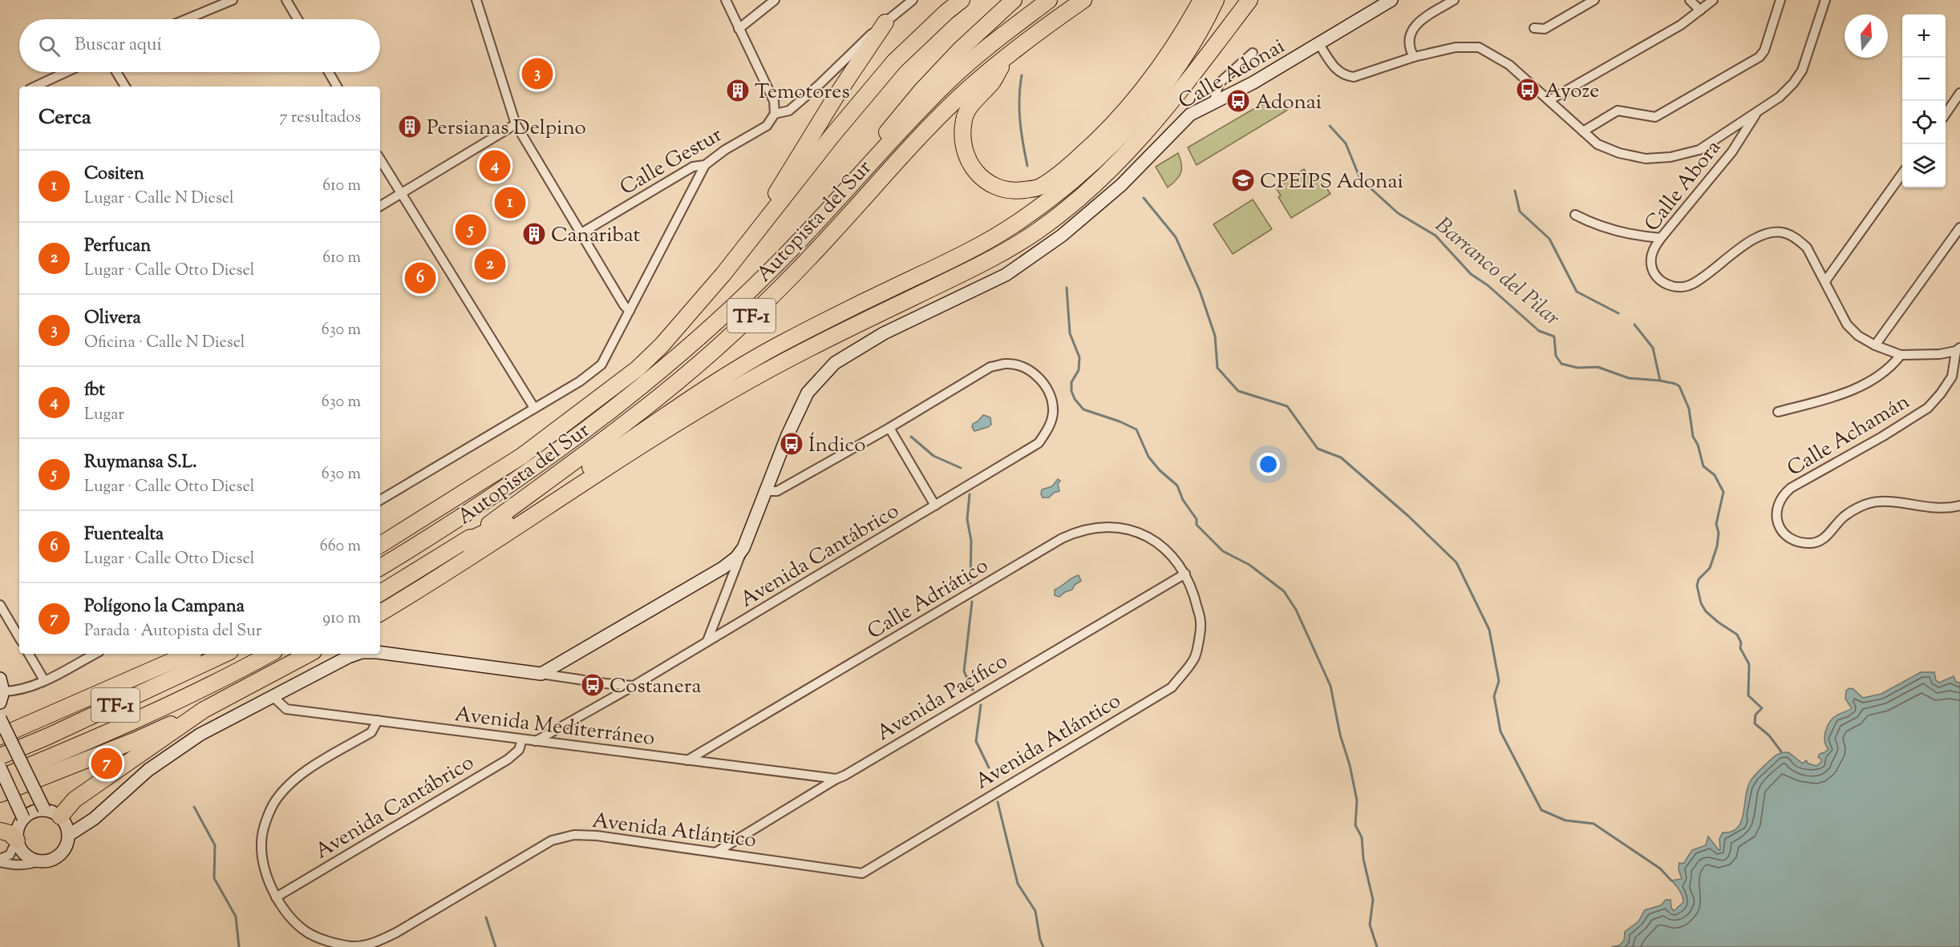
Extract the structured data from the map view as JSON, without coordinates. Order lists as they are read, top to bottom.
{
  "streets": {
    "highway": ["Autopista del Sur", "TF-1"],
    "street": [
      "Calle Adonai",
      "Calle Gestur",
      "Calle Abora",
      "Calle Achamán",
      "Avenida Cantábrico",
      "Calle Adriático",
      "Avenida Pacífico",
      "Avenida Mediterráneo",
      "Avenida Atlántico"
    ]
  },
  "crossings": [
    ["Calle Abora", "Calle Achamán"],
    ["Avenida Cantábrico", "Avenida Mediterráneo"],
    ["Avenida Cantábrico", "Avenida Atlántico"],
    ["Calle Adriático", "Avenida Pacífico"],
    ["Calle Adriático", "Avenida Mediterráneo"],
    ["Calle Adriático", "Avenida Atlántico"],
    ["Avenida Pacífico", "Avenida Mediterráneo"],
    ["Avenida Pacífico", "Avenida Atlántico"],
    ["Avenida Mediterráneo", "Avenida Atlántico"]
  ],
  "water": ["Barranco del Pilar"],
  "places": {
    "bus stop": [
      "Ayoze",
      "Adonai",
      "Índico",
      "Costanera"
    ],
    "building": ["Temotores", "Persianas Delpino", "Canaribat"],
    "school or university": ["CPEIPS Adonai"]
  },
  "north": "top",
  "page": {
    "map_buttons": ["+", "−"],
    "search": "Buscar aquí",
    "pins": [
      "3",
      "4",
      "1",
      "5",
      "2",
      "6",
      "7"
    ],
    "heading": ["Cerca", "7 resultados"],
    "list": [
      {
        "mark": "1",
        "name": "Cositen",
        "note": "Lugar · Calle N Diesel",
        "value": "610 m"
      },
      {
        "mark": "2",
        "name": "Perfucan",
        "note": "Lugar · Calle Otto Diesel",
        "value": "610 m"
      },
      {
        "mark": "3",
        "name": "Olivera",
        "note": "Oficina · Calle N Diesel",
        "value": "630 m"
      },
      {
        "mark": "4",
        "name": "fbt",
        "note": "Lugar",
        "value": "630 m"
      },
      {
        "mark": "5",
        "name": "Ruymansa S.L.",
        "note": "Lugar · Calle Otto Diesel",
        "value": "630 m"
      },
      {
        "mark": "6",
        "name": "Fuentealta",
        "note": "Lugar · Calle Otto Diesel",
        "value": "660 m"
      },
      {
        "mark": "7",
        "name": "Polígono la Campana",
        "note": "Parada · Autopista del Sur",
        "value": "910 m"
      }
    ]
  }
}
